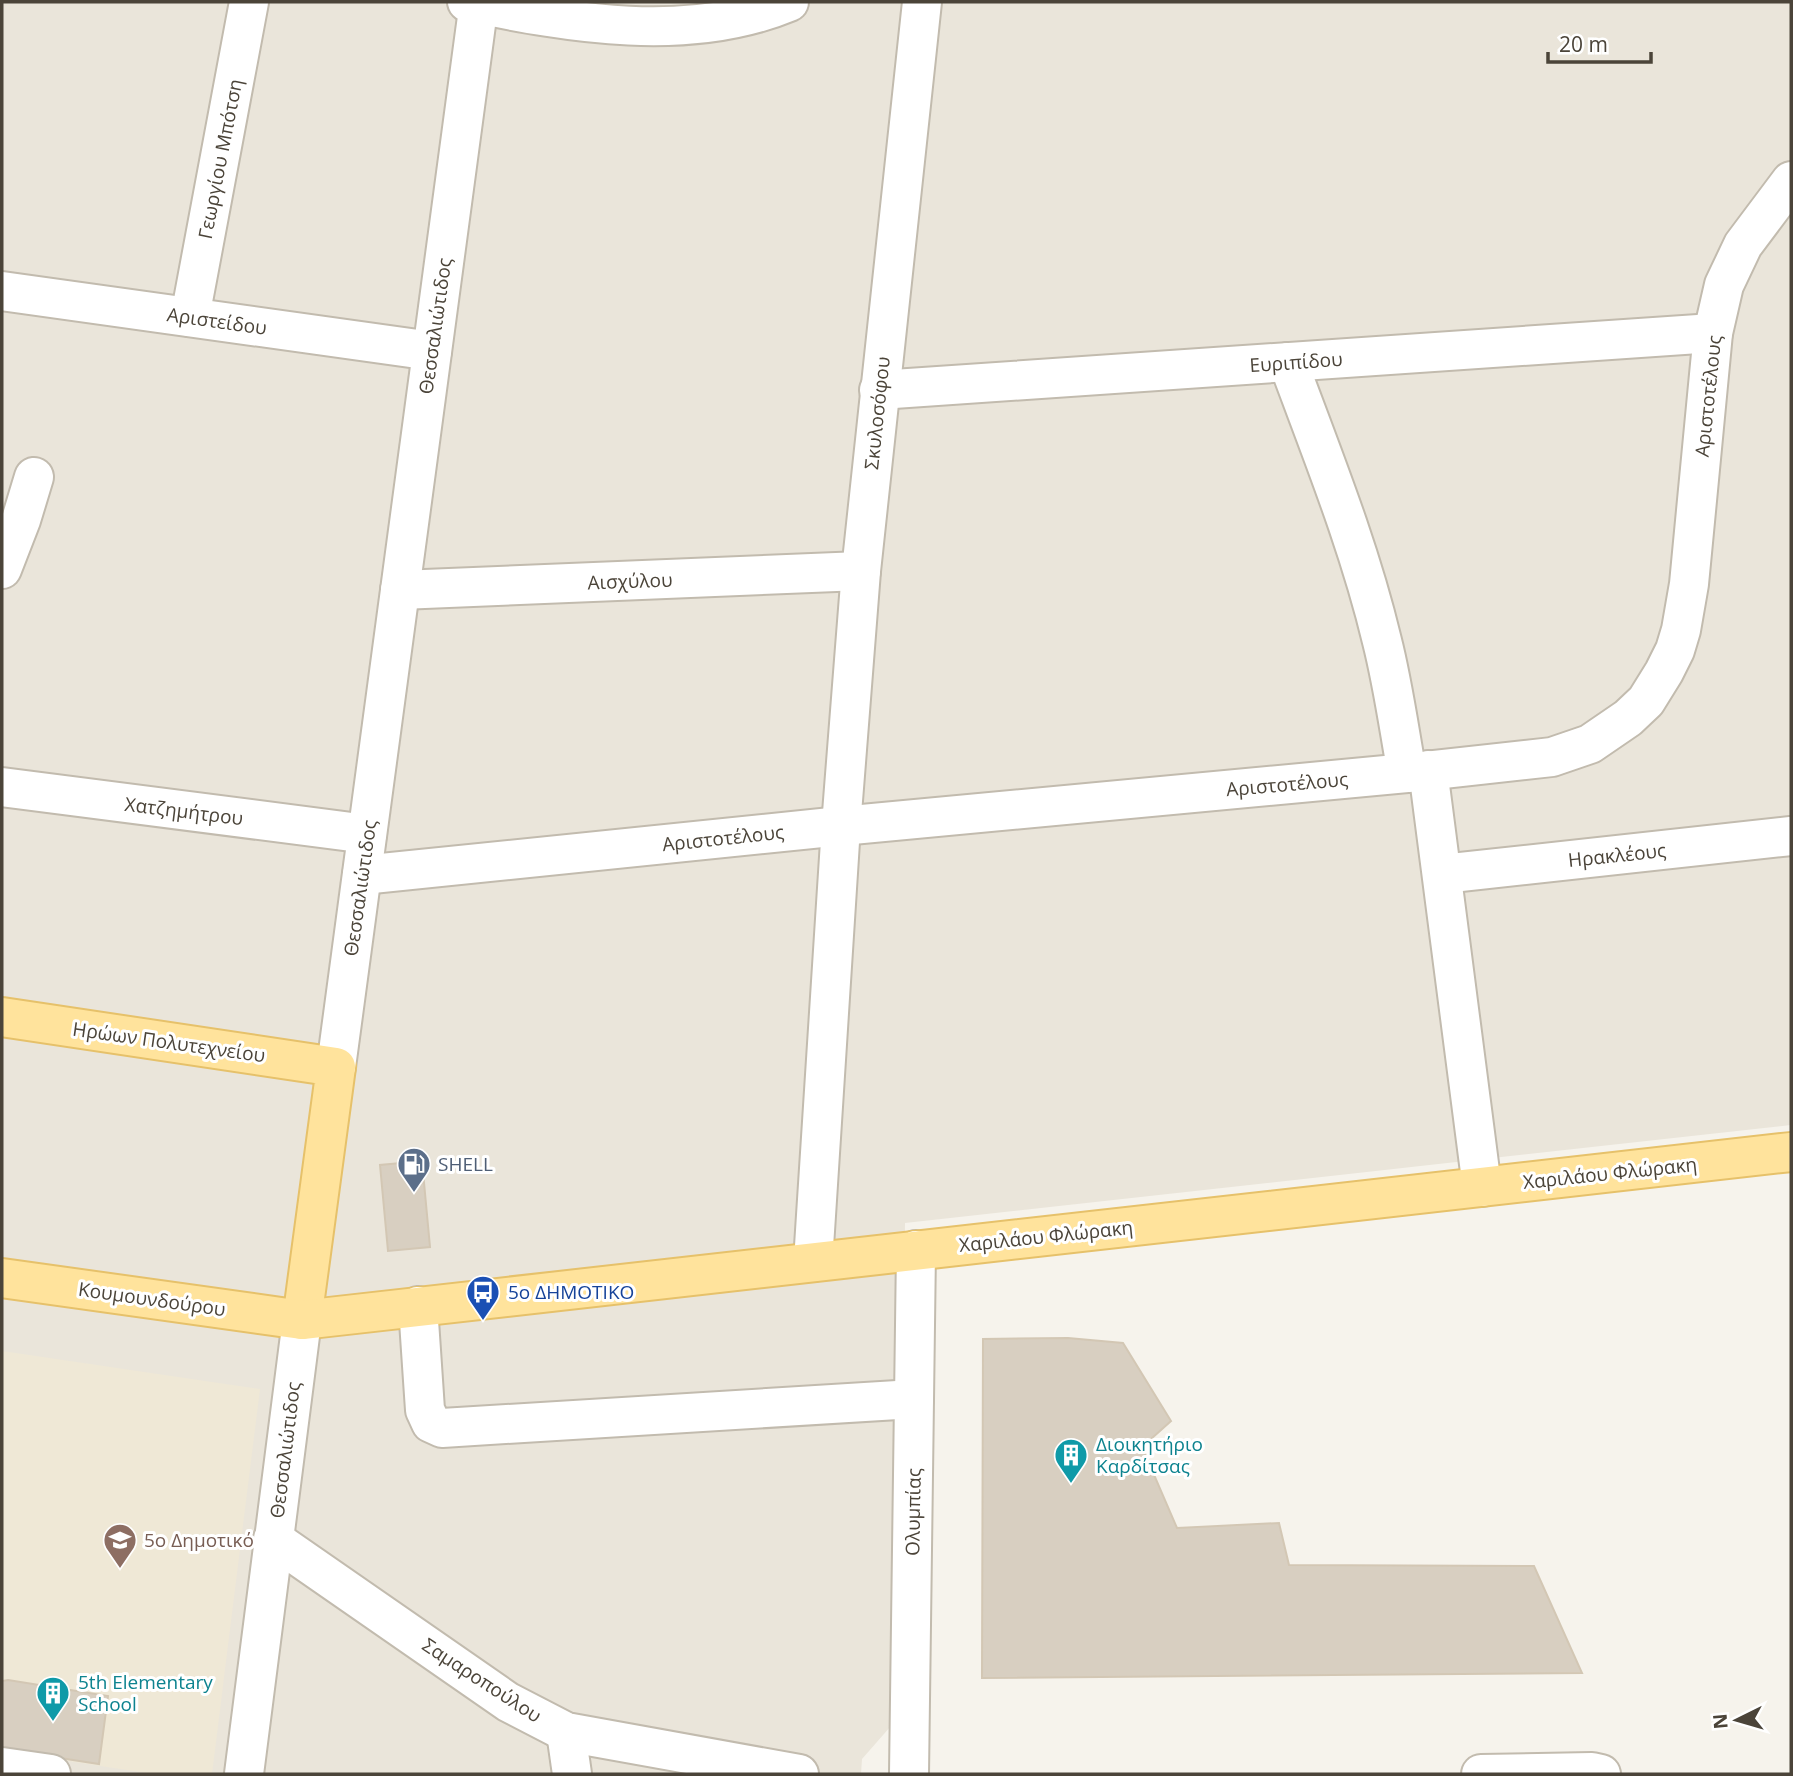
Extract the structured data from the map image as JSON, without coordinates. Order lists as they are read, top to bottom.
{
  "streets": {
    "main road": [
      "Θεσσαλιώτιδος",
      "Ηρώων Πολυτεχνείου",
      "Χαριλάου Φλώρακη",
      "Κουμουνδούρου"
    ],
    "street": [
      "Γεωργίου Μπότση",
      "Αριστείδου",
      "Ευριπίδου",
      "Αριστοτέλους",
      "Σκυλοσόφου",
      "Αισχύλου",
      "Χατζημήτρου",
      "Ηρακλέους",
      "Ολυμπίας",
      "Σαμαροπούλου"
    ]
  },
  "crossings": [
    ["Γεωργίου Μπότση", "Αριστείδου"],
    ["Αριστείδου", "Θεσσαλιώτιδος"],
    ["Θεσσαλιώτιδος", "Αριστοτέλους"],
    ["Θεσσαλιώτιδος", "Αισχύλου"],
    ["Θεσσαλιώτιδος", "Χατζημήτρου"],
    ["Θεσσαλιώτιδος", "Ηρώων Πολυτεχνείου"],
    ["Θεσσαλιώτιδος", "Χαριλάου Φλώρακη"],
    ["Θεσσαλιώτιδος", "Κουμουνδούρου"],
    ["Θεσσαλιώτιδος", "Σαμαροπούλου"],
    ["Ευριπίδου", "Αριστοτέλους"],
    ["Ευριπίδου", "Σκυλοσόφου"],
    ["Αριστοτέλους", "Σκυλοσόφου"],
    ["Σκυλοσόφου", "Αισχύλου"],
    ["Σκυλοσόφου", "Χαριλάου Φλώρακη"],
    ["Χαριλάου Φλώρακη", "Κουμουνδούρου"],
    ["Χαριλάου Φλώρακη", "Ολυμπίας"]
  ],
  "places": {
    "fuel station": ["SHELL"],
    "bus stop": ["5ο ΔΗΜΟΤΙΚΟ"],
    "building": ["Διοικητήριο Καρδίτσας", "5th Elementary School"],
    "school or university": ["5ο Δημοτικό"]
  },
  "scale_bar": "20 m",
  "north": "left"
}
